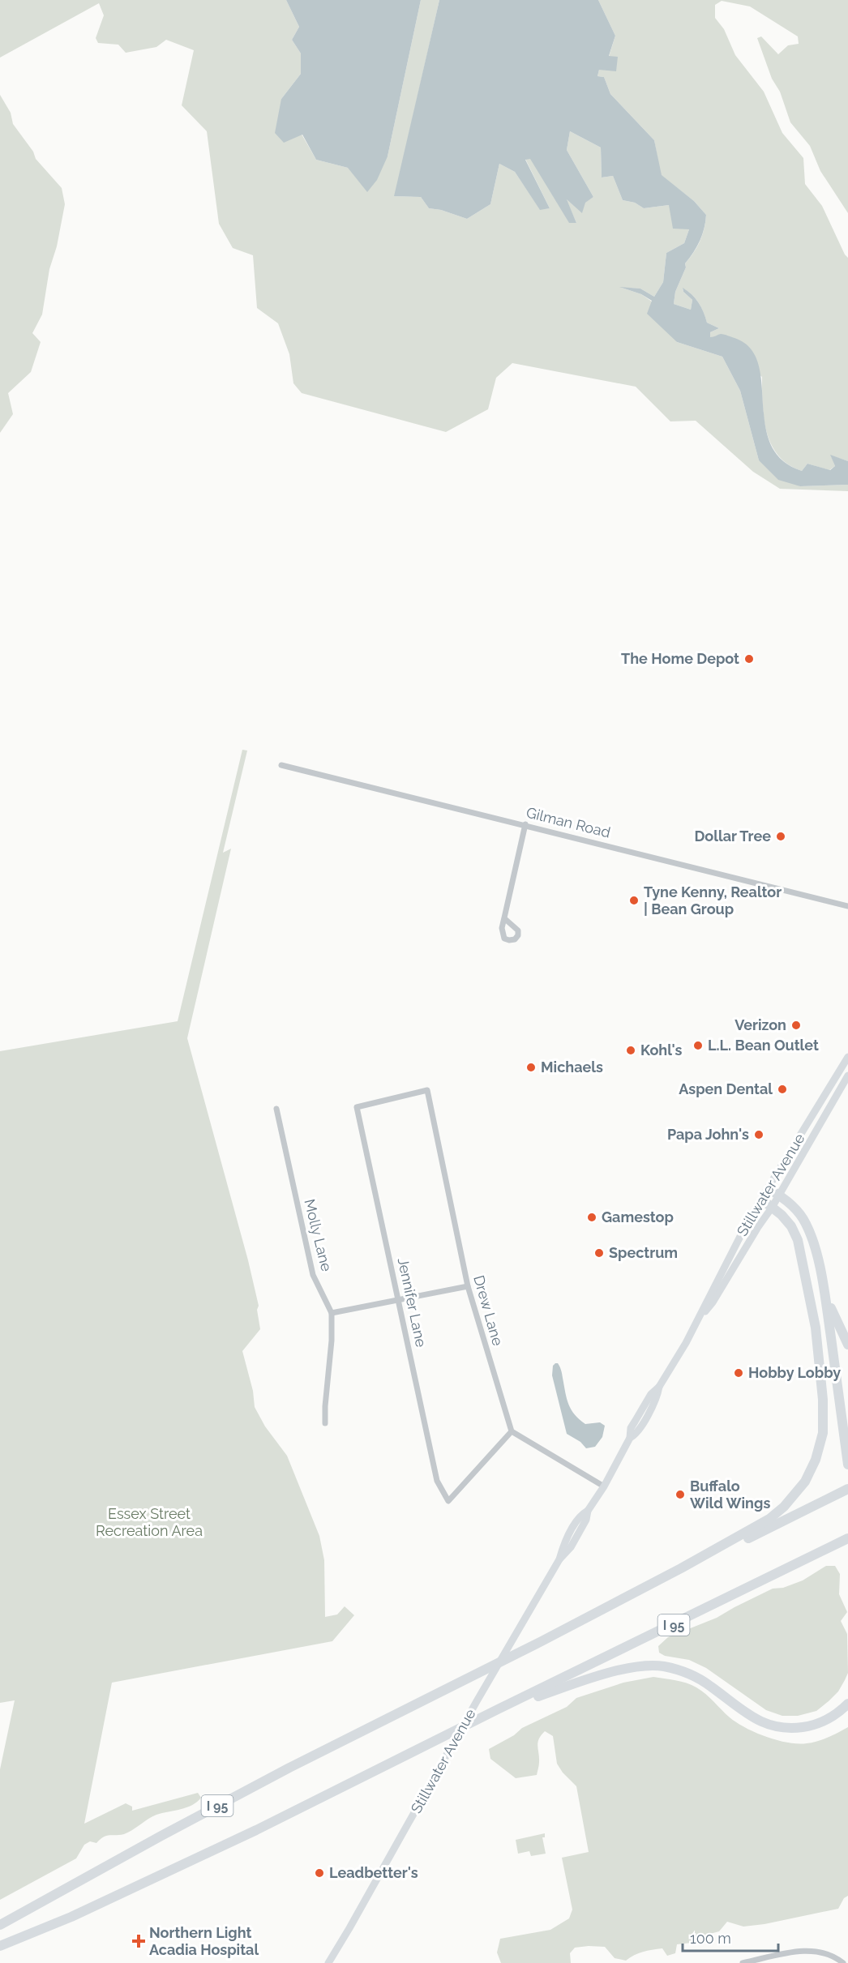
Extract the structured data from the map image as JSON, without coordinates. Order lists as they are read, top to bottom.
{
  "streets": {
    "highway": ["I 95"],
    "main road": ["Stillwater Avenue"],
    "street": [
      "Gilman Road",
      "Molly Lane",
      "Jennifer Lane",
      "Drew Lane"
    ]
  },
  "crossings": [
    ["Jennifer Lane", "Drew Lane"]
  ],
  "parks": ["Essex Street Recreation Area"],
  "places": {
    "other": [
      "The Home Depot",
      "Dollar Tree",
      "Tyne Kenny, Realtor | Bean Group",
      "Verizon",
      "L.L. Bean Outlet",
      "Kohl's",
      "Michaels",
      "Aspen Dental",
      "Papa John's",
      "Gamestop",
      "Spectrum",
      "Hobby Lobby",
      "Buffalo Wild Wings",
      "Leadbetter's"
    ],
    "health": ["Northern Light Acadia Hospital"]
  },
  "scale_bar": "100 m"
}
